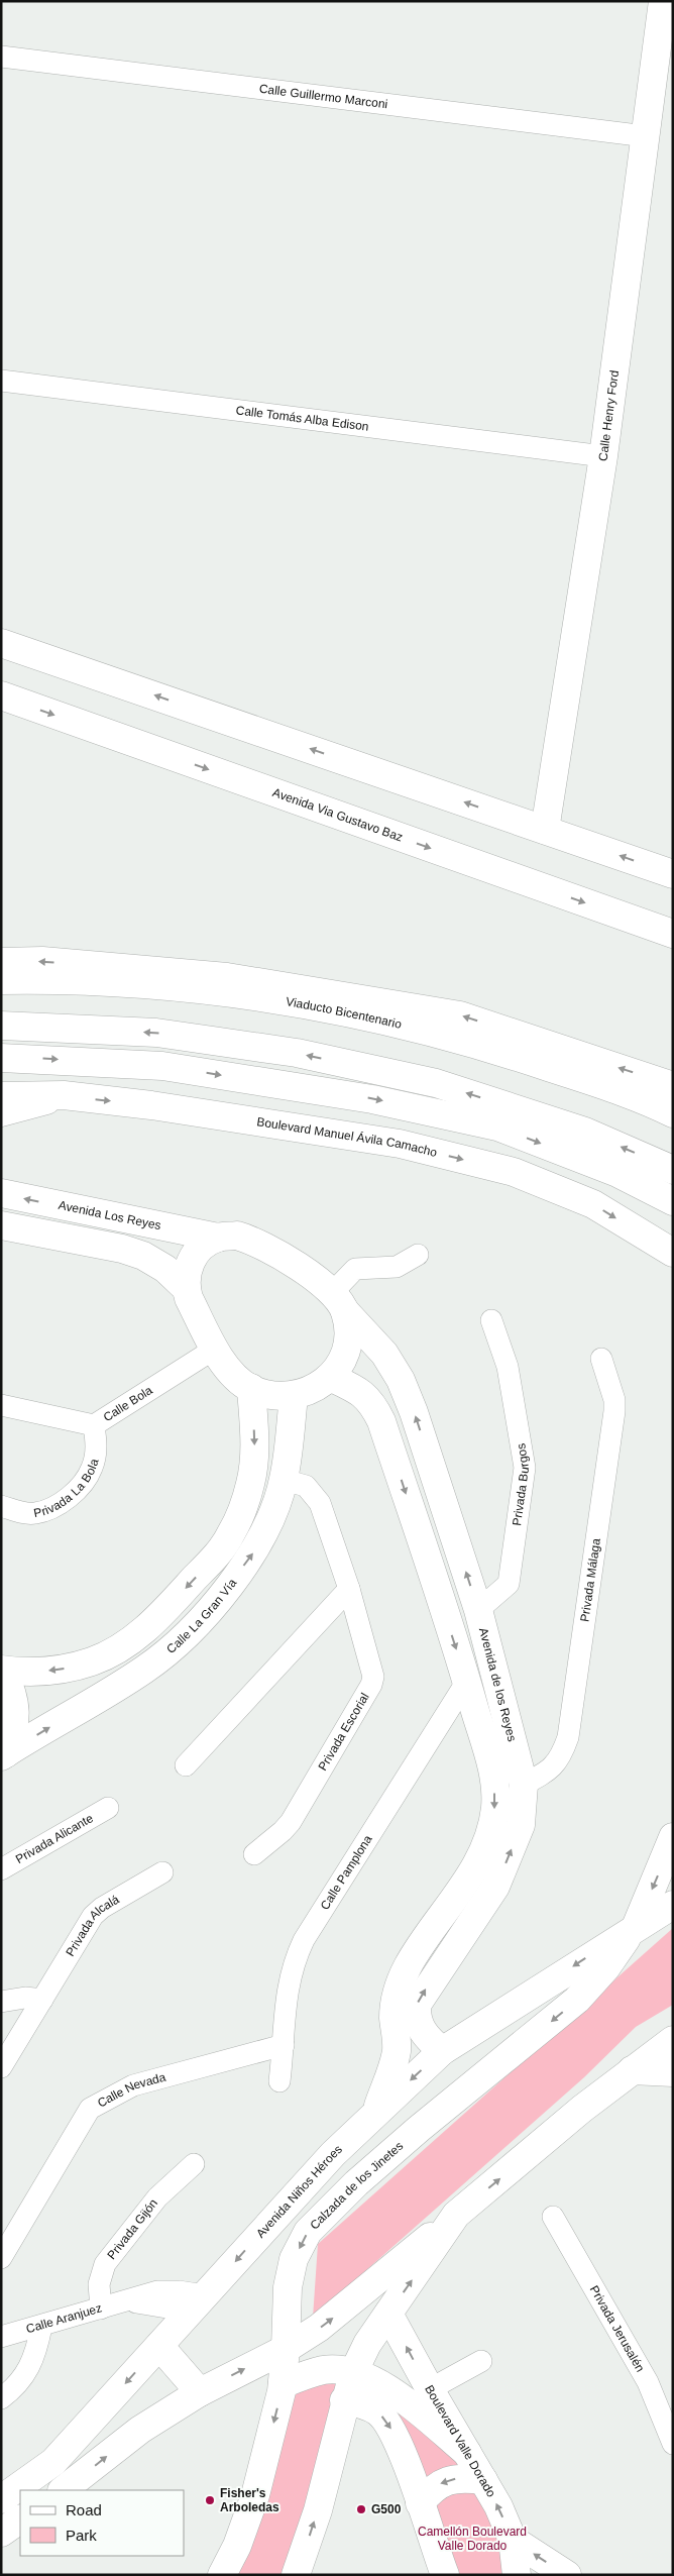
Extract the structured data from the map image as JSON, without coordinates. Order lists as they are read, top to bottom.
{
  "streets": {
    "main road": [
      "Calle Henry Ford",
      "Avenida Via Gustavo Baz",
      "Viaducto Bicentenario",
      "Boulevard Manuel Ávila Camacho",
      "Avenida Los Reyes",
      "Calle La Gran Vía",
      "Avenida de los Reyes",
      "Calzada de los Jinetes",
      "Avenida Niños Héroes",
      "Boulevard Valle Dorado"
    ],
    "street": [
      "Calle Guillermo Marconi",
      "Calle Tomás Alba Edison",
      "Calle Bola",
      "Privada La Bola",
      "Privada Burgos",
      "Privada Málaga",
      "Privada Escorial",
      "Privada Alicante",
      "Calle Pamplona",
      "Privada Alcalá",
      "Calle Nevada",
      "Privada Gijón",
      "Calle Aranjuez",
      "Privada Jerusalén"
    ]
  },
  "crossings": [
    ["Calle Guillermo Marconi", "Calle Henry Ford"],
    ["Calle Henry Ford", "Calle Tomás Alba Edison"],
    ["Avenida Los Reyes", "Calle Bola"],
    ["Avenida Los Reyes", "Calle La Gran Vía"],
    ["Avenida Los Reyes", "Avenida de los Reyes"],
    ["Calle Bola", "Privada La Bola"],
    ["Calle Bola", "Calle La Gran Vía"],
    ["Calle Bola", "Avenida de los Reyes"],
    ["Privada Burgos", "Avenida de los Reyes"],
    ["Privada Málaga", "Avenida de los Reyes"],
    ["Calle La Gran Vía", "Avenida de los Reyes"],
    ["Calle La Gran Vía", "Privada Escorial"],
    ["Avenida de los Reyes", "Calle Pamplona"],
    ["Avenida de los Reyes", "Avenida Niños Héroes"],
    ["Calle Pamplona", "Calle Nevada"],
    ["Calzada de los Jinetes", "Avenida Niños Héroes"],
    ["Avenida Niños Héroes", "Calle Aranjuez"],
    ["Privada Gijón", "Calle Aranjuez"]
  ],
  "one_way": ["Calle La Gran Vía"],
  "parks": ["Camellón Boulevard Valle Dorado"],
  "places": ["Fisher's Arboledas", "G500"],
  "legend": ["Road", "Park"]
}
